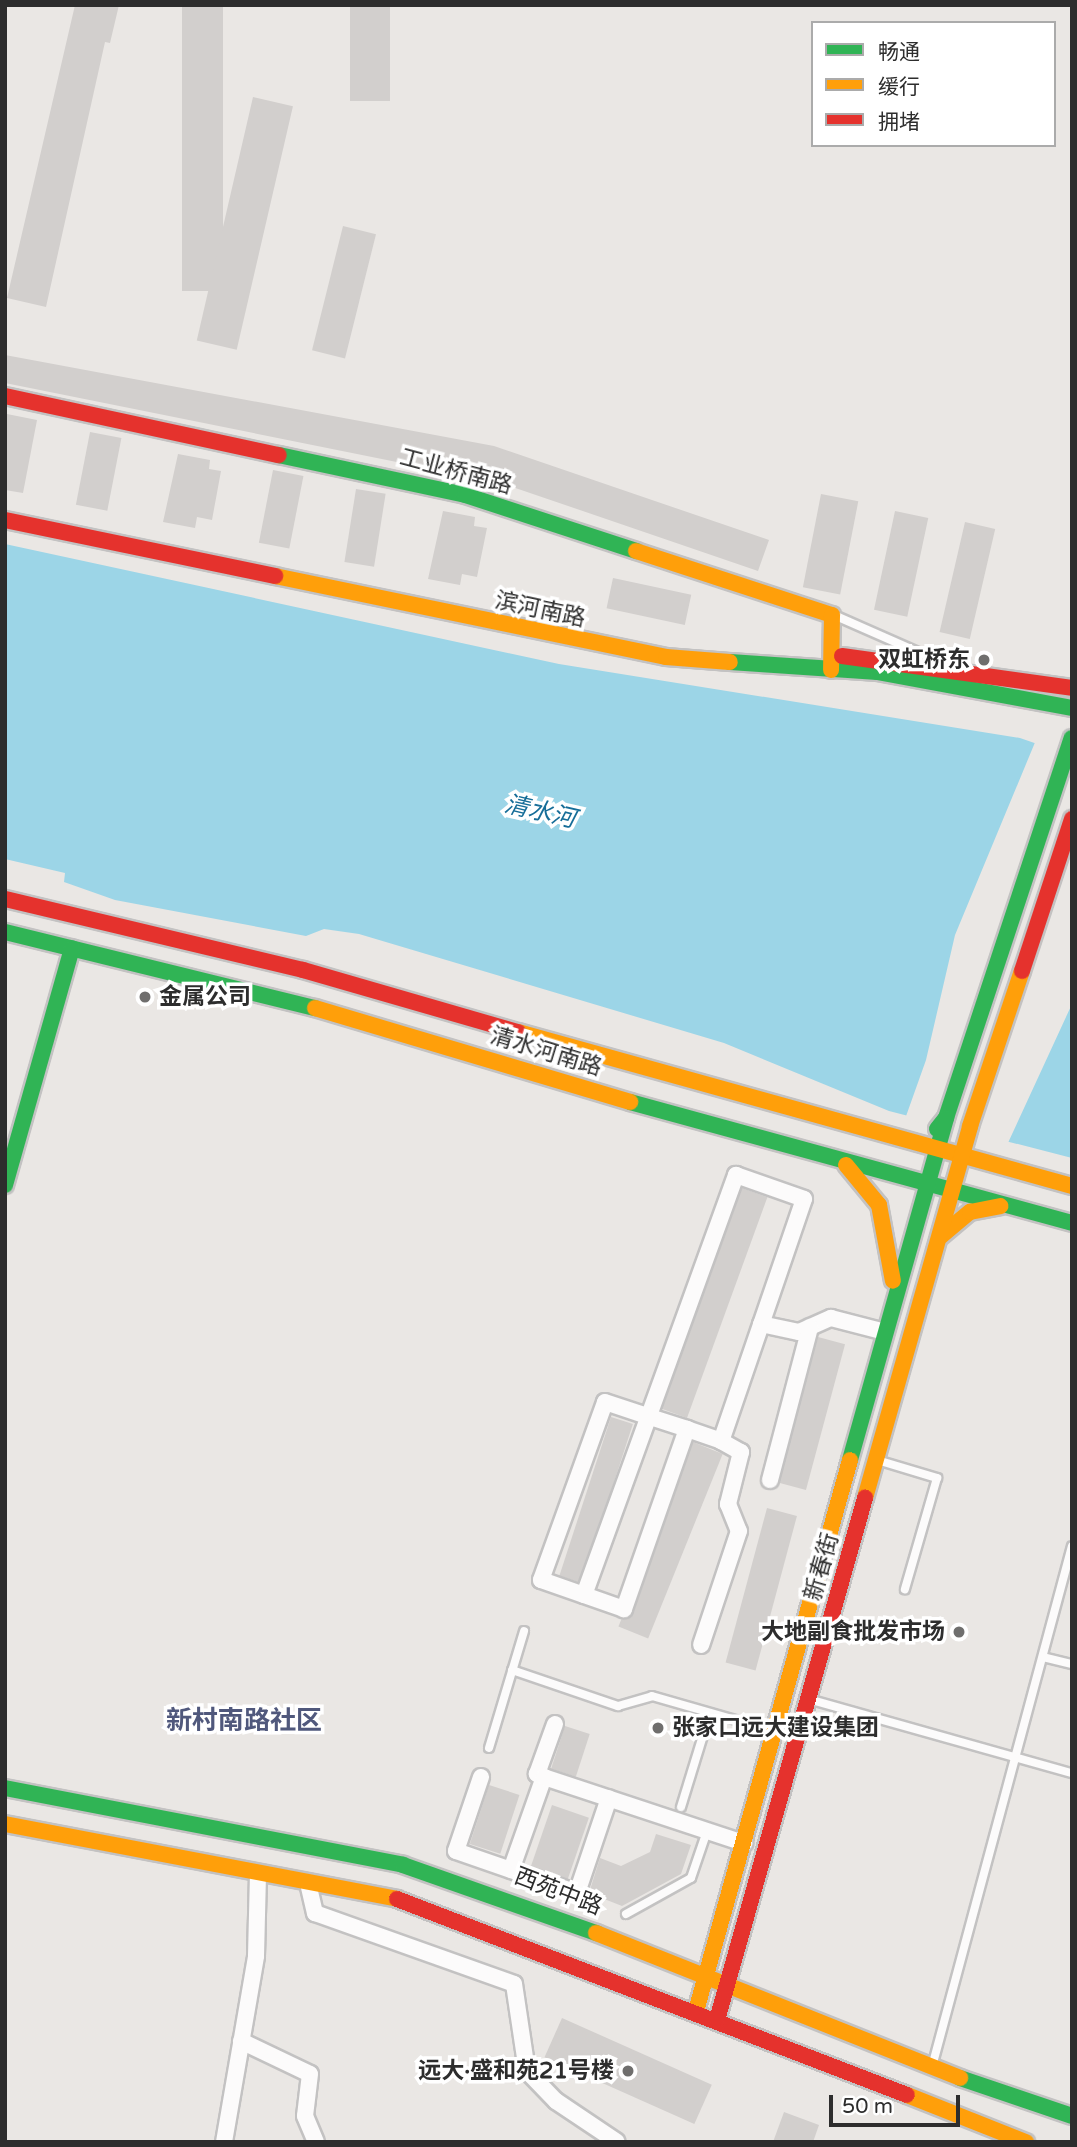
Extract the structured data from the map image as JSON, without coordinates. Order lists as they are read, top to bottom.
{
  "streets": {
    "main road": [
      "工业桥南路",
      "滨河南路",
      "清水河南路",
      "新春街",
      "西苑中路"
    ]
  },
  "crossings": [
    ["清水河南路", "新春街"],
    ["新春街", "西苑中路"]
  ],
  "districts": ["新村南路社区"],
  "water": ["清水河"],
  "places": [
    "双虹桥东",
    "金属公司",
    "大地副食批发市场",
    "张家口远大建设集团",
    "远大·盛和苑21号楼"
  ],
  "legend": ["畅通", "缓行", "拥堵"],
  "scale_bar": "50 m"
}
